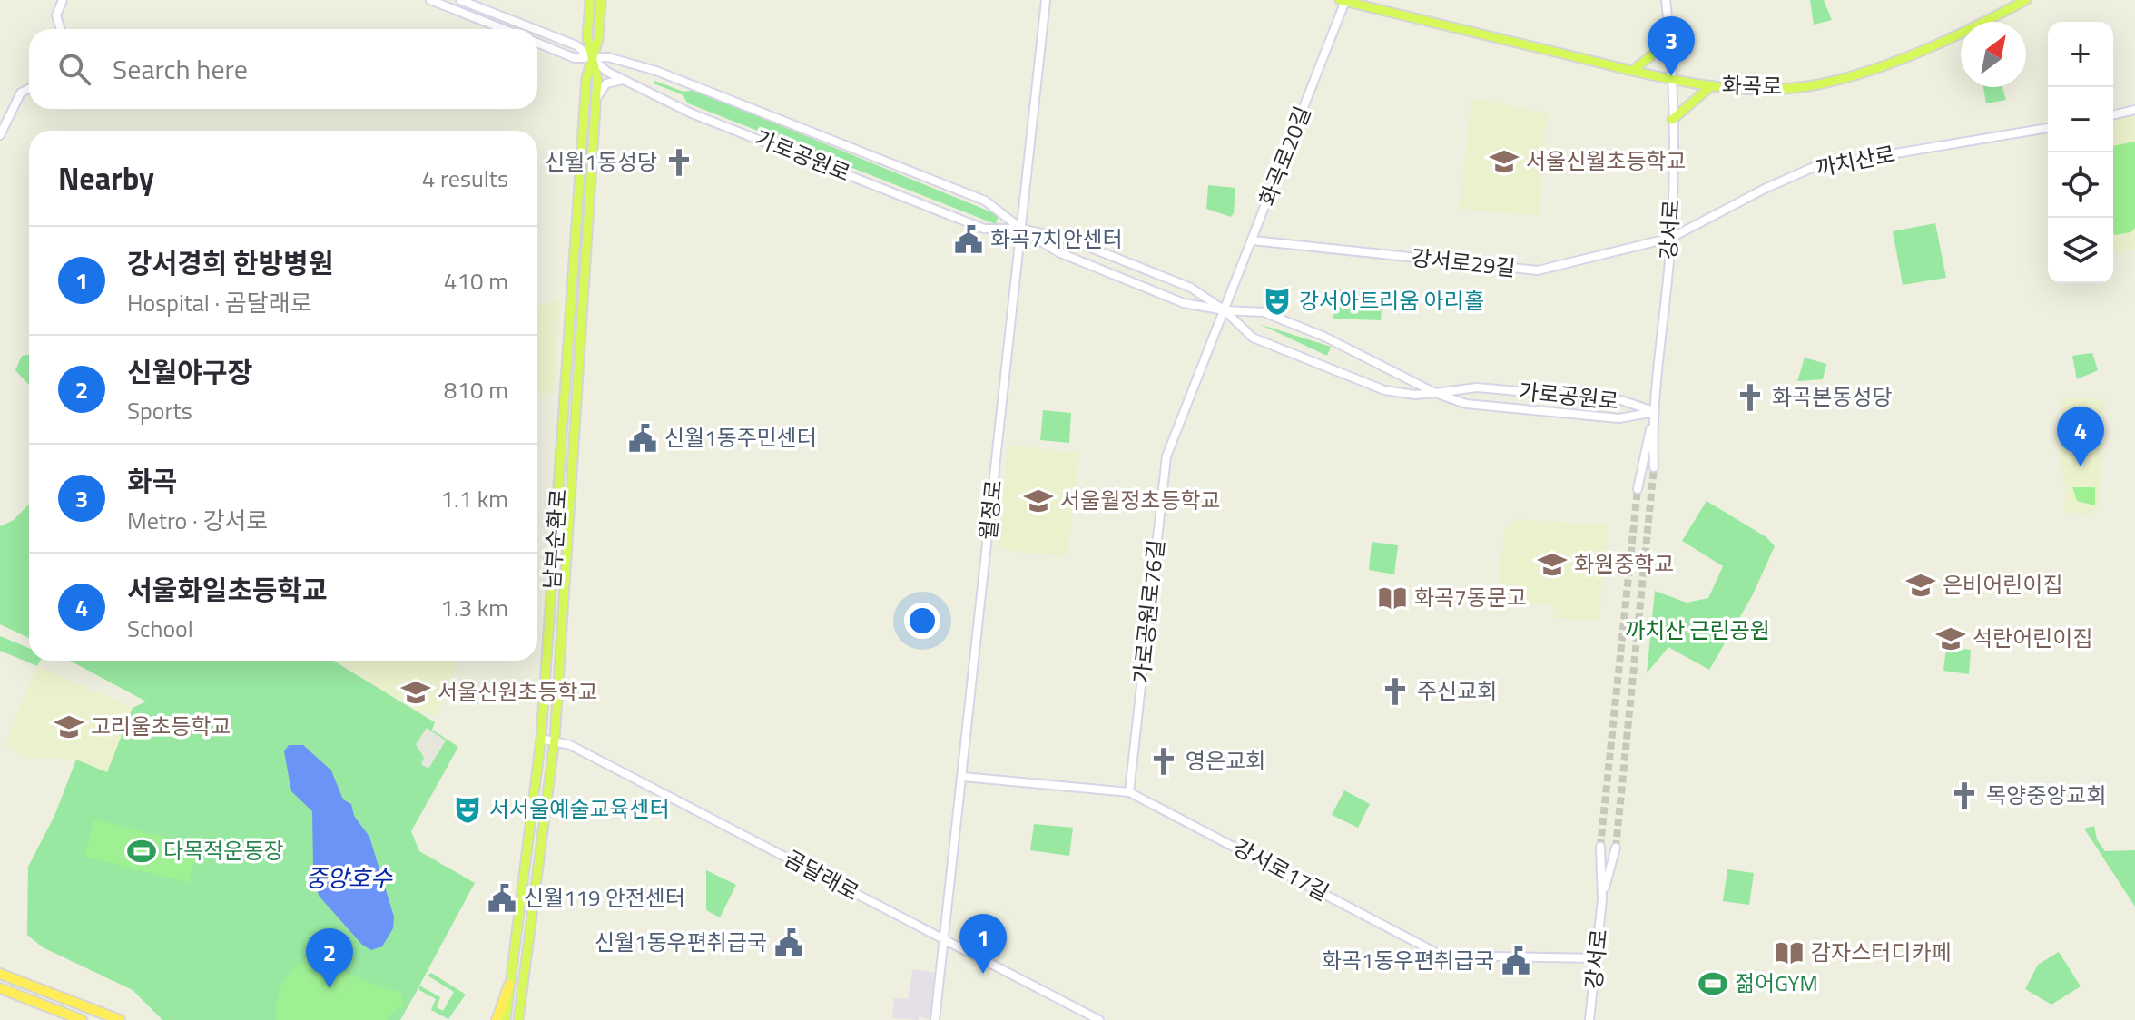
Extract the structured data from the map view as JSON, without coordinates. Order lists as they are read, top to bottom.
{
  "streets": {
    "main road": ["화곡로", "남부순환로"],
    "street": [
      "가로공원로",
      "화곡로20길",
      "까치산로",
      "강서로",
      "강서로29길",
      "월정로",
      "가로공원로76길",
      "강서로17길",
      "곰달래로"
    ]
  },
  "crossings": [
    ["화곡로", "화곡로20길"],
    ["화곡로", "강서로"],
    ["가로공원로", "화곡로20길"],
    ["가로공원로", "강서로"],
    ["가로공원로", "월정로"],
    ["가로공원로", "남부순환로"],
    ["가로공원로", "가로공원로76길"],
    ["화곡로20길", "강서로29길"],
    ["화곡로20길", "가로공원로76길"],
    ["까치산로", "강서로"],
    ["까치산로", "강서로29길"],
    ["강서로", "강서로29길"],
    ["강서로", "강서로17길"],
    ["월정로", "강서로17길"],
    ["월정로", "곰달래로"],
    ["남부순환로", "곰달래로"],
    ["가로공원로76길", "강서로17길"]
  ],
  "water": ["중앙호수"],
  "parks": ["까치산 근린공원"],
  "places": {
    "school or university": [
      "서울신월초등학교",
      "서울월정초등학교",
      "화원중학교",
      "은비어린이집",
      "석란어린이집",
      "서울신원초등학교",
      "고리울초등학교"
    ],
    "church": [
      "신월1동성당",
      "화곡본동성당",
      "주신교회",
      "영은교회",
      "목양중앙교회"
    ],
    "public building": [
      "화곡7치안센터",
      "신월1동주민센터",
      "신월119 안전센터",
      "신월1동우편취급국",
      "화곡1동우편취급국"
    ],
    "theatre": ["강서아트리움 아리홀", "서서울예술교육센터"],
    "library": ["화곡7동문고", "감자스터디카페"],
    "sports": ["다목적운동장", "젊어GYM"]
  },
  "north": "top right",
  "page": {
    "pins": [
      "3",
      "4",
      "1",
      "2"
    ],
    "map_buttons": ["+", "−"],
    "search": "Search here",
    "heading": ["Nearby", "4 results"],
    "list": [
      {
        "mark": "1",
        "name": "강서경희 한방병원",
        "note": "Hospital · 곰달래로",
        "value": "410 m"
      },
      {
        "mark": "2",
        "name": "신월야구장",
        "note": "Sports",
        "value": "810 m"
      },
      {
        "mark": "3",
        "name": "화곡",
        "note": "Metro · 강서로",
        "value": "1.1 km"
      },
      {
        "mark": "4",
        "name": "서울화일초등학교",
        "note": "School",
        "value": "1.3 km"
      }
    ]
  }
}
